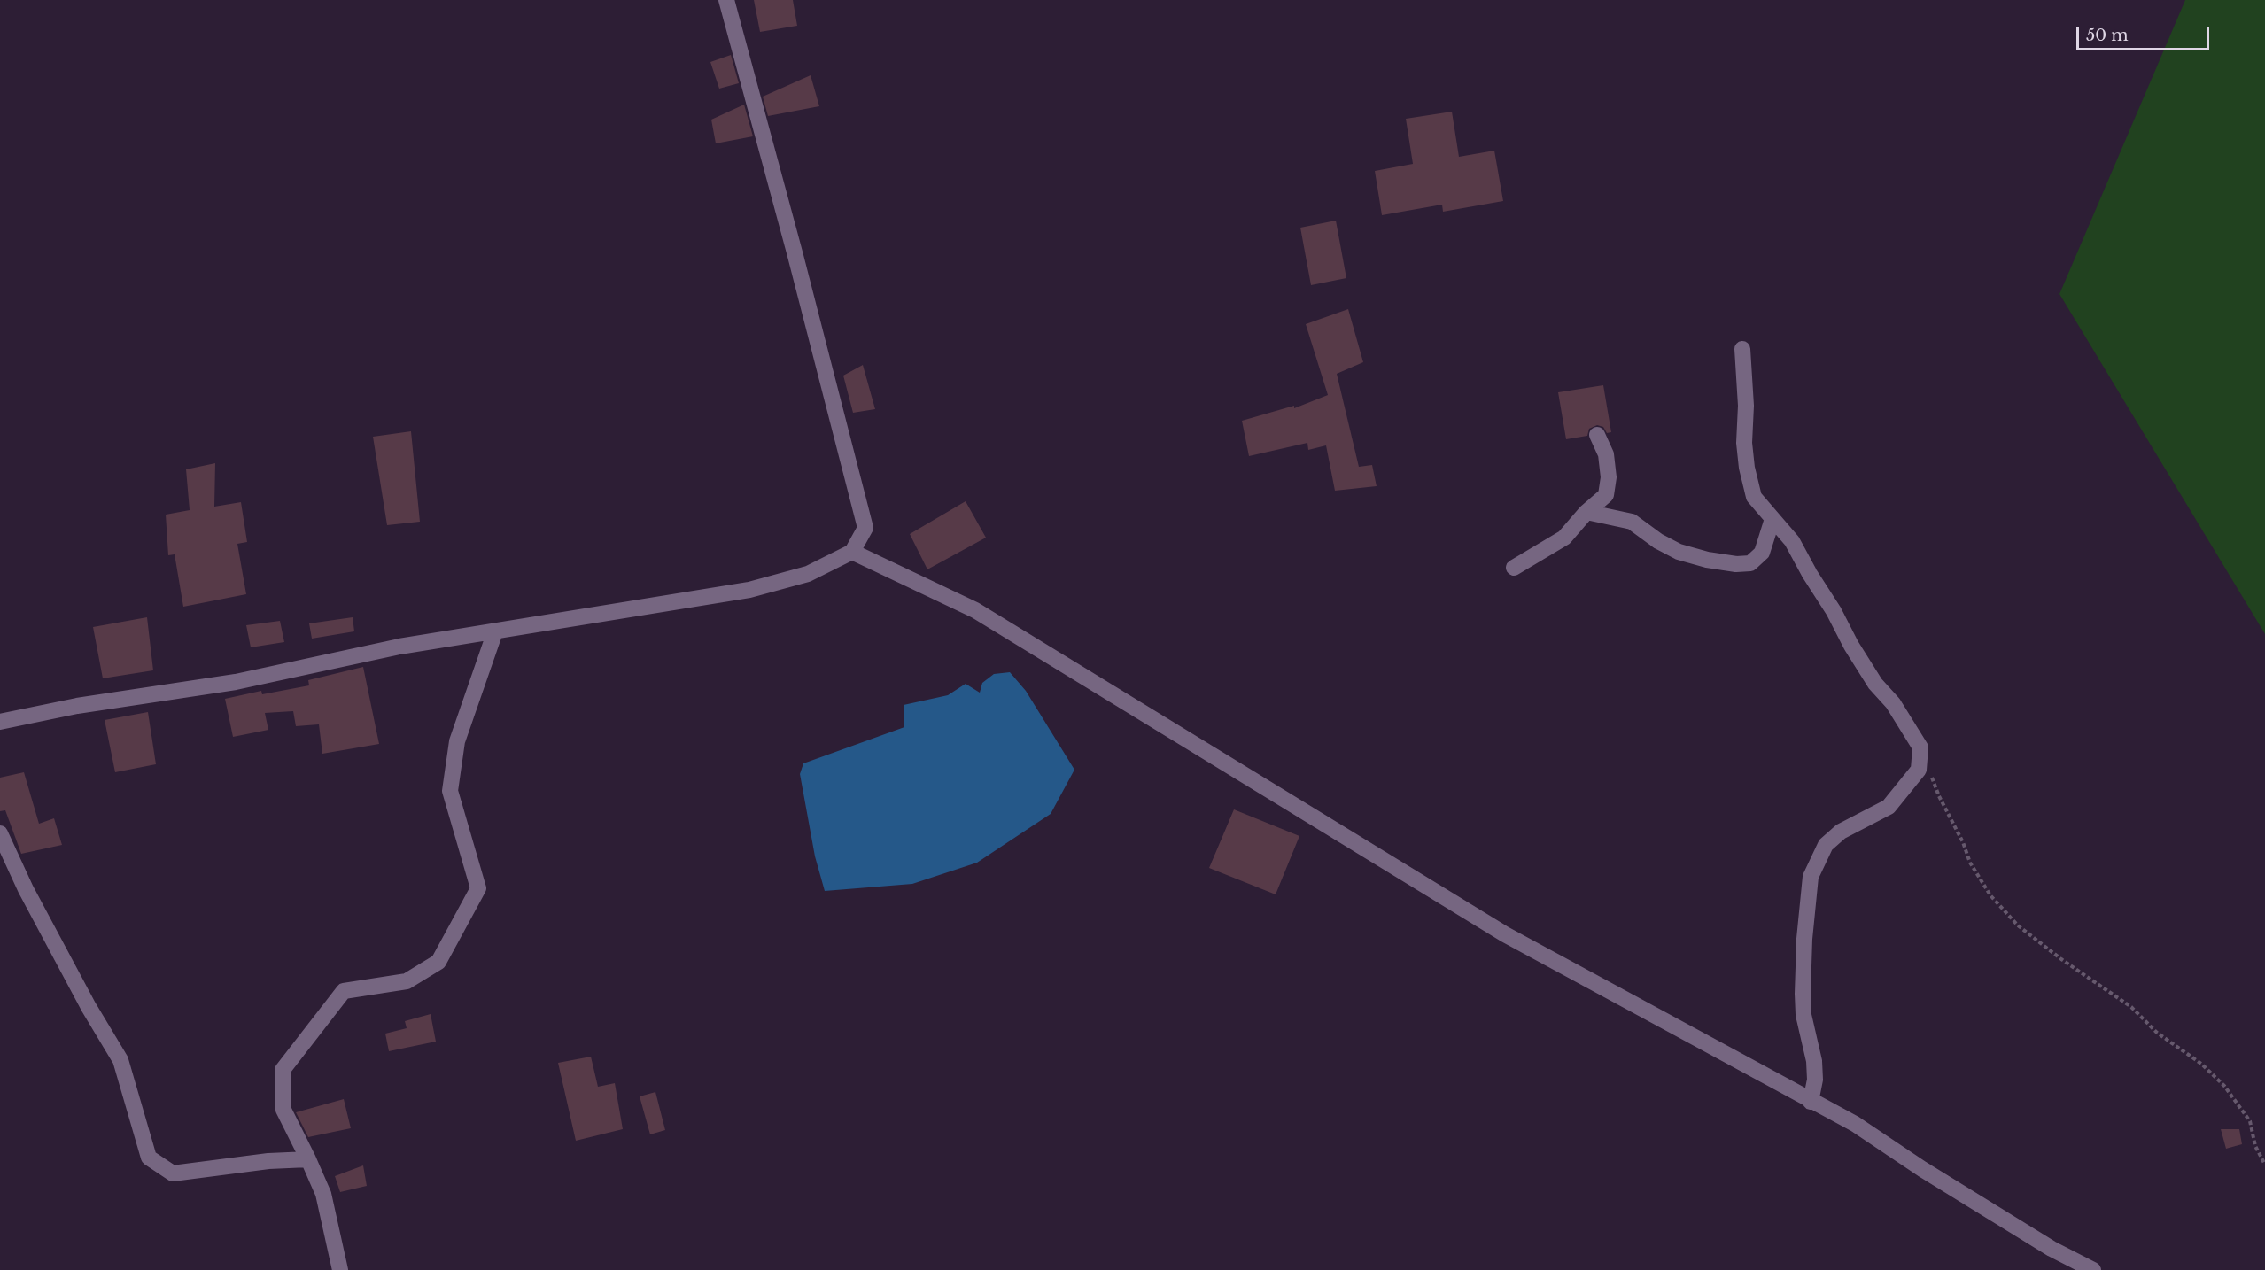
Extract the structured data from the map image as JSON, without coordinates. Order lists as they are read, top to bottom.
{
  "scale_bar": "50 m"
}
